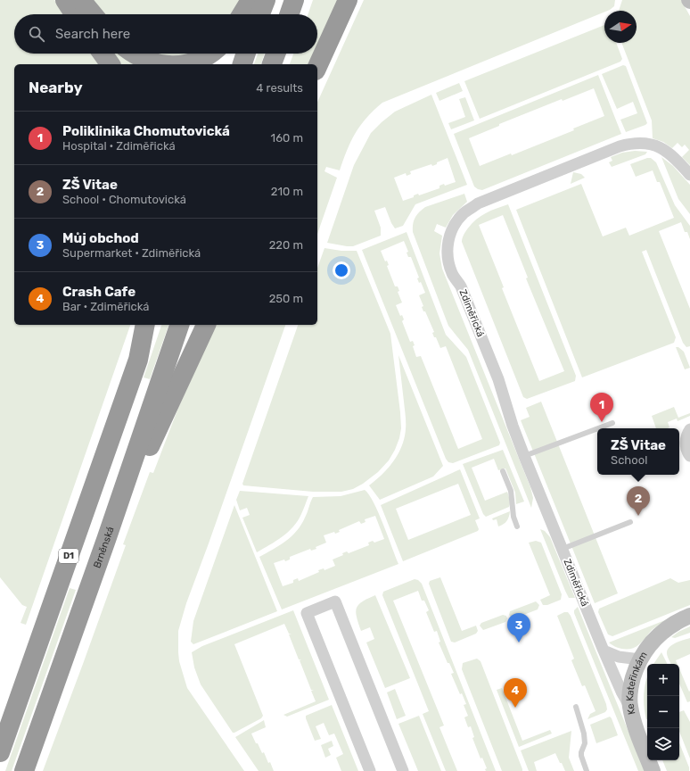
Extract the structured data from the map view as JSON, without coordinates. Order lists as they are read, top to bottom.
{
  "streets": {
    "highway": ["Brněnská", "D1"],
    "street": ["Zdiměřická", "Ke Kateřinkám"]
  },
  "crossings": [
    ["Zdiměřická", "Ke Kateřinkám"]
  ],
  "north": "right",
  "page": {
    "search": "Search here",
    "heading": ["Nearby", "4 results"],
    "list": [
      {
        "mark": "1",
        "name": "Poliklinika Chomutovická",
        "note": "Hospital · Zdiměřická",
        "value": "160 m"
      },
      {
        "mark": "2",
        "name": "ZŠ Vitae",
        "note": "School · Chomutovická",
        "value": "210 m"
      },
      {
        "mark": "3",
        "name": "Můj obchod",
        "note": "Supermarket · Zdiměřická",
        "value": "220 m"
      },
      {
        "mark": "4",
        "name": "Crash Cafe",
        "note": "Bar · Zdiměřická",
        "value": "250 m"
      }
    ],
    "pins": [
      "1",
      "2",
      "3",
      "4"
    ],
    "popup": ["ZŠ Vitae", "School"],
    "map_buttons": ["+", "−"]
  }
}
